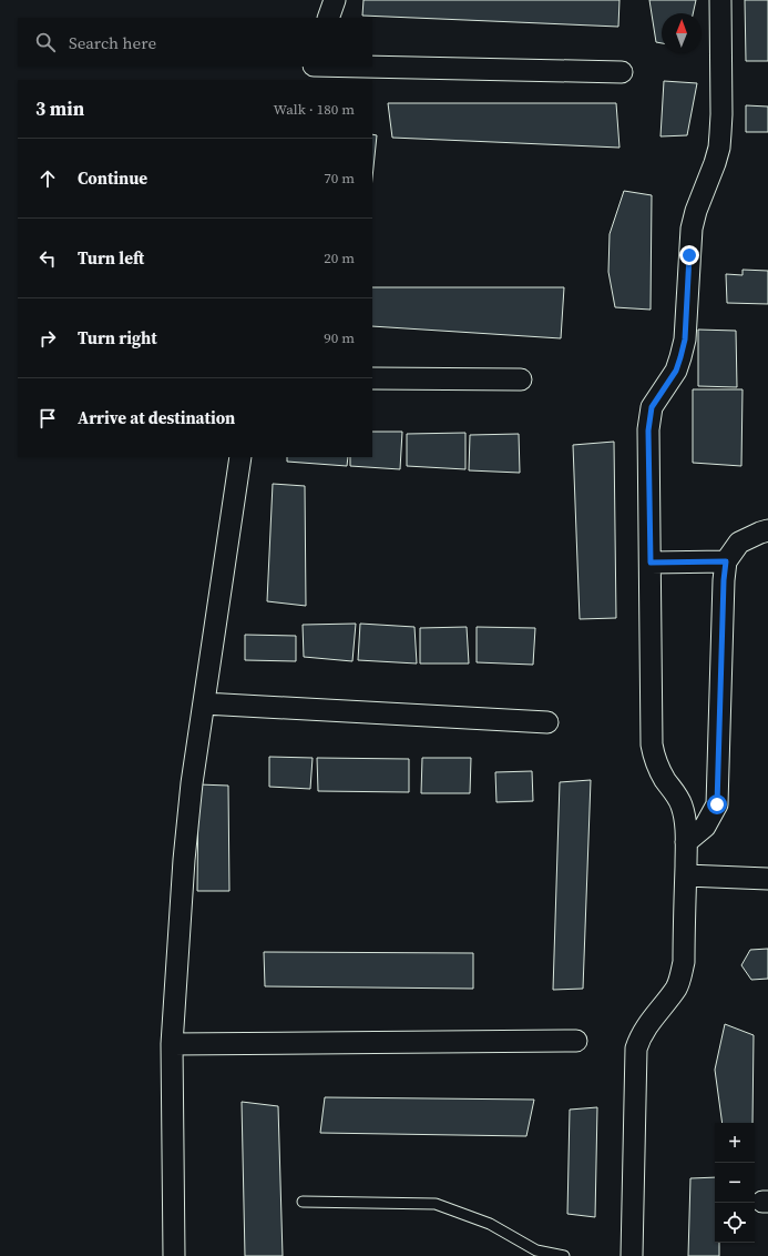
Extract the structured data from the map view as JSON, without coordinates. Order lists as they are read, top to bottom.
{
  "north": "top",
  "page": {
    "search": "Search here",
    "heading": ["3 min", "Walk · 180 m"],
    "list": [
      ["Continue", "70 m"],
      ["Turn left", "20 m"],
      ["Turn right", "90 m"],
      "Arrive at destination"
    ],
    "map_buttons": ["+", "−"]
  }
}
